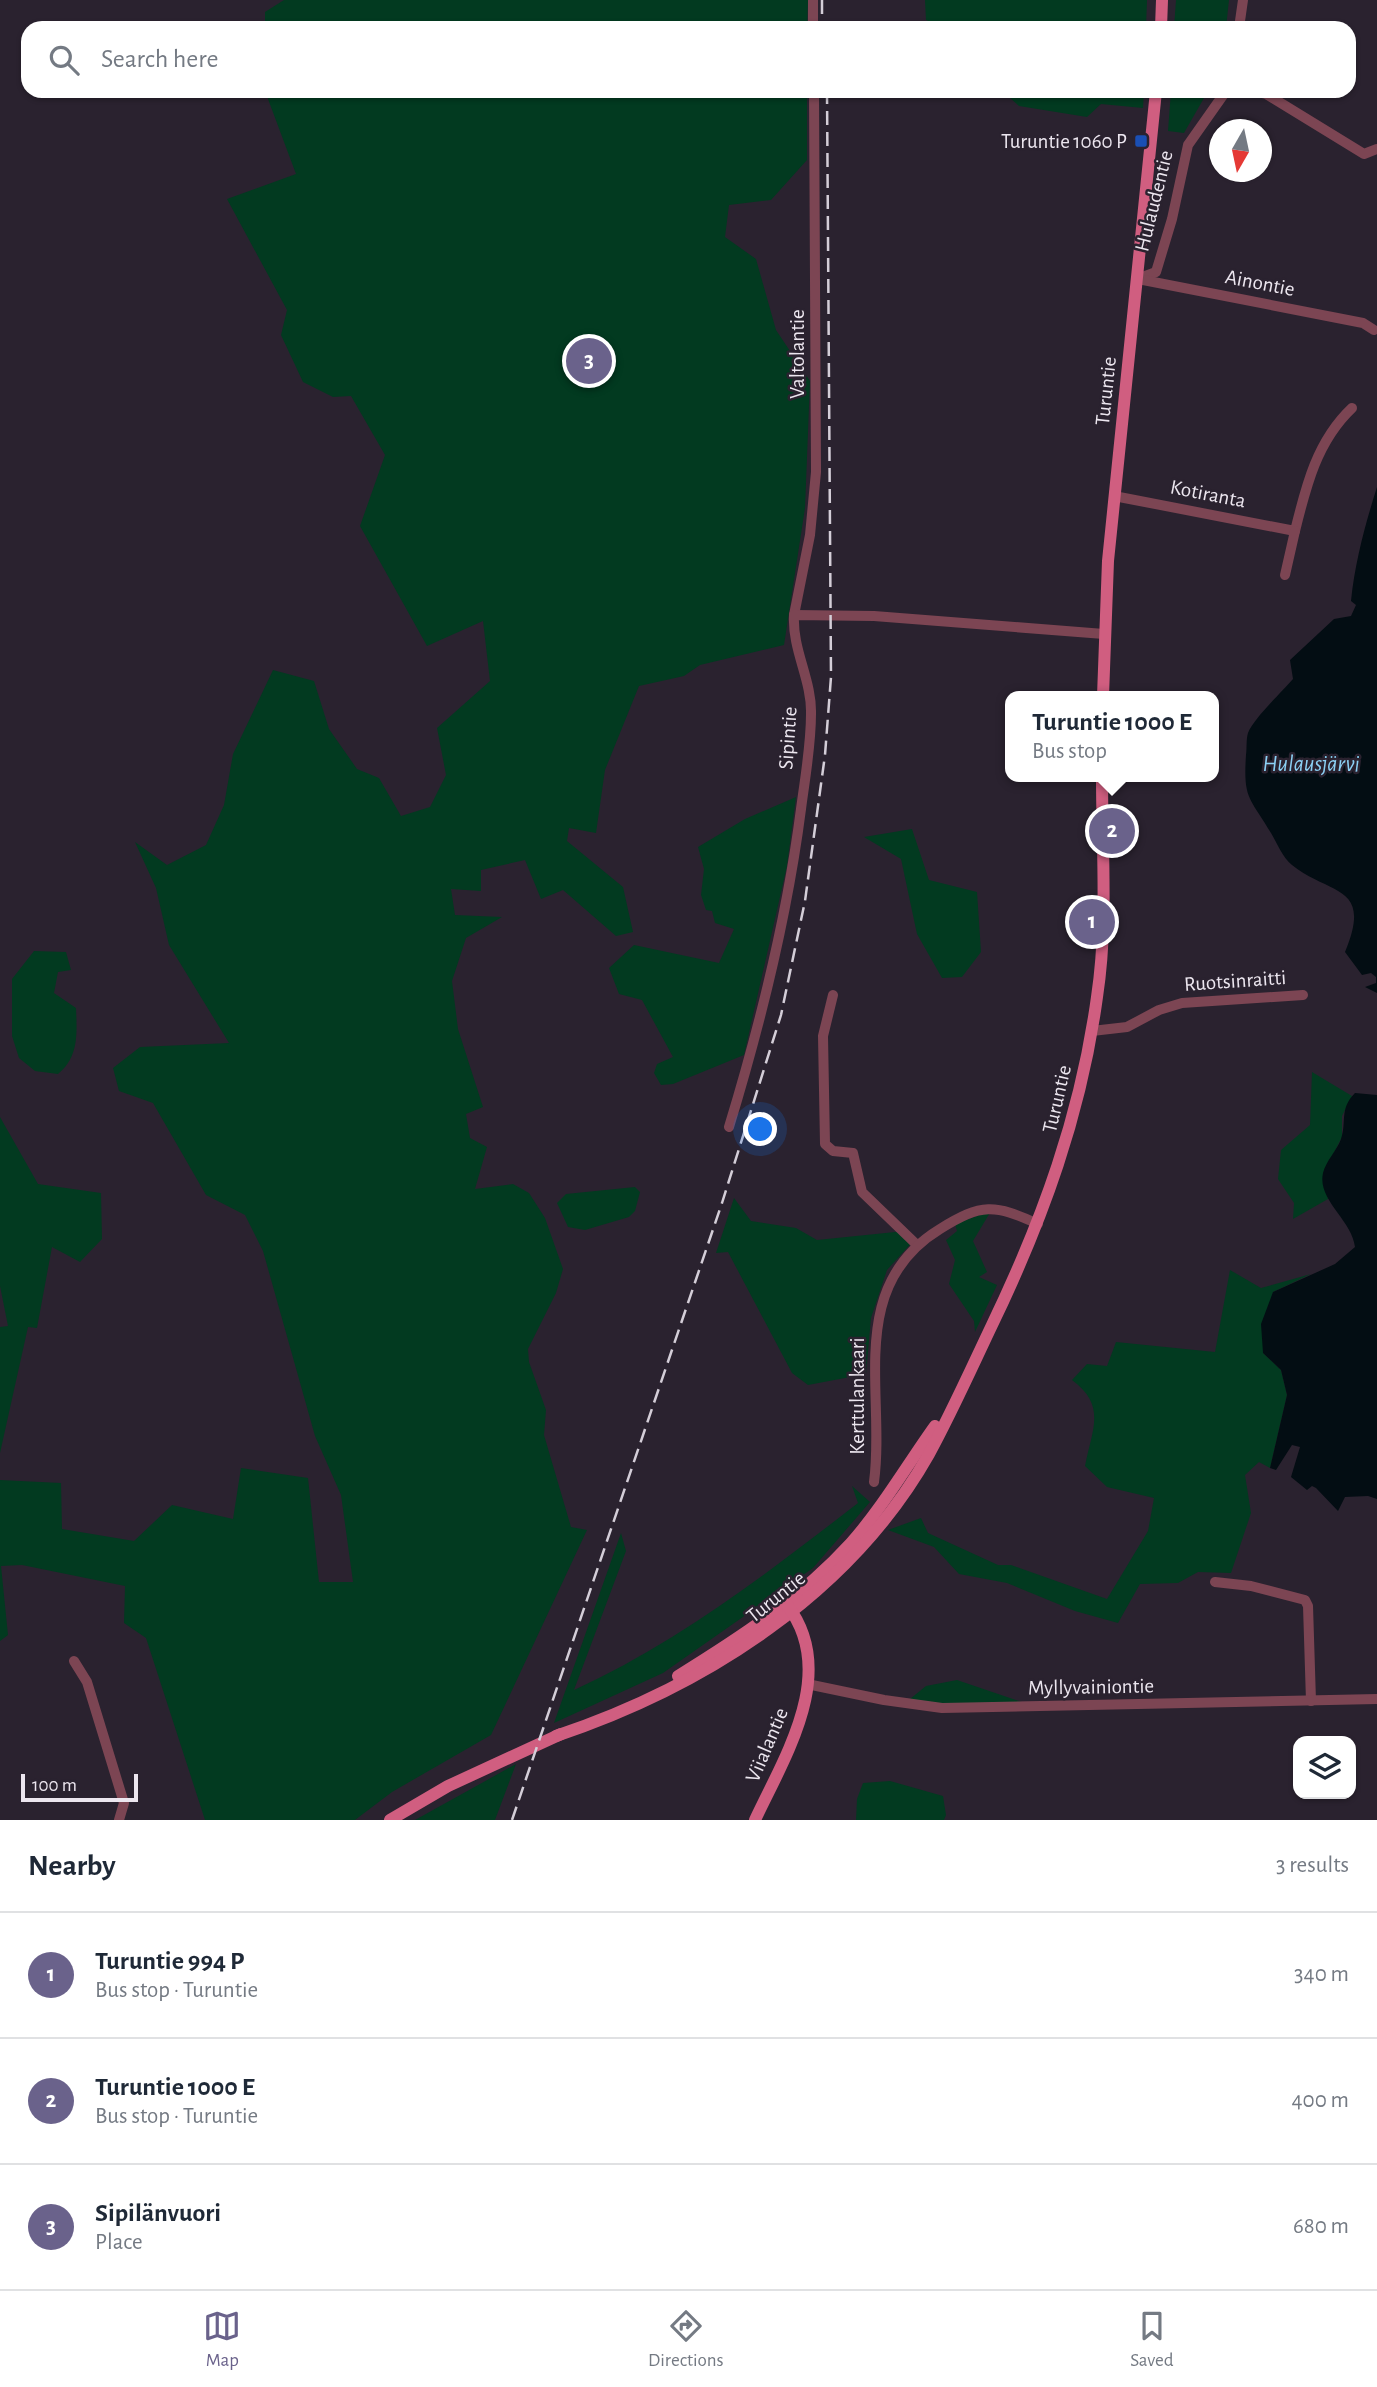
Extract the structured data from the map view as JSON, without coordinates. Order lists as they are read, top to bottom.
{
  "streets": {
    "main road": ["Turuntie", "Viialantie"],
    "street": [
      "Hulaudentie",
      "Ainontie",
      "Valtolantie",
      "Kotiranta",
      "Sipintie",
      "Ruotsinraitti",
      "Kerttulankaari",
      "Myllyvainiontie"
    ]
  },
  "crossings": [
    ["Hulaudentie", "Ainontie"],
    ["Hulaudentie", "Turuntie"],
    ["Ainontie", "Turuntie"],
    ["Valtolantie", "Sipintie"],
    ["Turuntie", "Kotiranta"],
    ["Turuntie", "Ruotsinraitti"],
    ["Turuntie", "Kerttulankaari"],
    ["Turuntie", "Viialantie"],
    ["Myllyvainiontie", "Viialantie"]
  ],
  "water": ["Hulausjärvi"],
  "places": {
    "transit": ["Turuntie 1060 P"]
  },
  "scale_bar": "100 m",
  "north": "bottom",
  "page": {
    "search": "Search here",
    "pins": ["3", "2", "1"],
    "popup": ["Turuntie 1000 E", "Bus stop"],
    "scale": "100 m",
    "heading": ["Nearby", "3 results"],
    "list": [
      {
        "mark": "1",
        "name": "Turuntie 994 P",
        "note": "Bus stop · Turuntie",
        "value": "340 m"
      },
      {
        "mark": "2",
        "name": "Turuntie 1000 E",
        "note": "Bus stop · Turuntie",
        "value": "400 m"
      },
      {
        "mark": "3",
        "name": "Sipilänvuori",
        "note": "Place",
        "value": "680 m"
      }
    ],
    "nav": ["Map", "Directions", "Saved"]
  }
}
